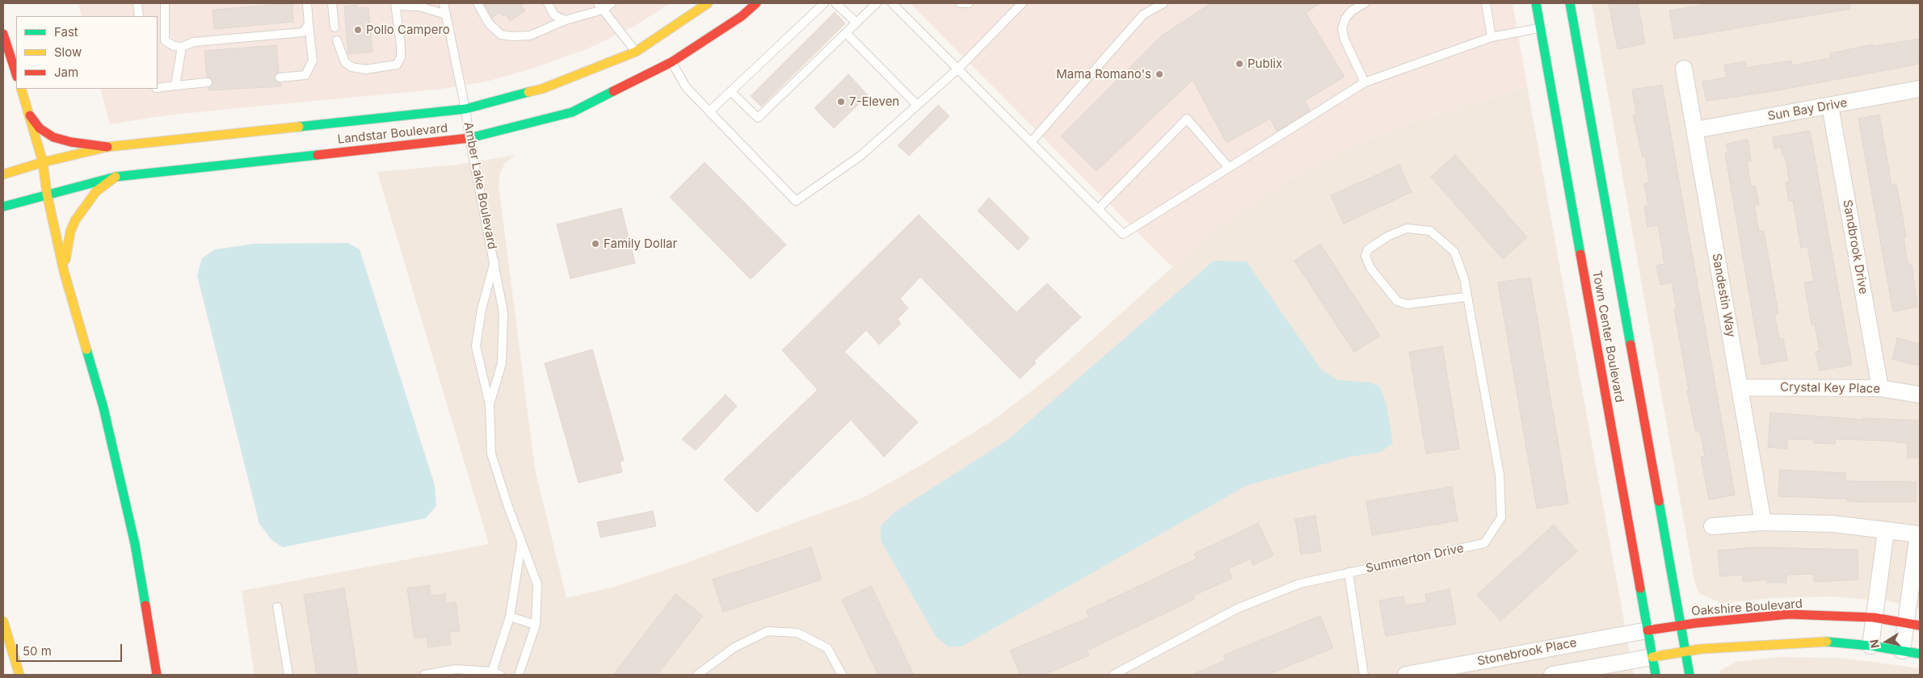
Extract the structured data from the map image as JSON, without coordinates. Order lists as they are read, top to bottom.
{
  "streets": {
    "main road": ["Landstar Boulevard", "Town Center Boulevard", "Oakshire Boulevard"],
    "street": [
      "Sun Bay Drive",
      "Sandbrook Drive",
      "Sandestin Way",
      "Crystal Key Place",
      "Stonebrook Place"
    ],
    "lane": ["Amber Lake Boulevard", "Summerton Drive"]
  },
  "crossings": [
    ["Sun Bay Drive", "Sandbrook Drive"],
    ["Sun Bay Drive", "Sandestin Way"],
    ["Landstar Boulevard", "Amber Lake Boulevard"],
    ["Sandbrook Drive", "Crystal Key Place"],
    ["Sandestin Way", "Crystal Key Place"],
    ["Town Center Boulevard", "Oakshire Boulevard"],
    ["Town Center Boulevard", "Stonebrook Place"],
    ["Oakshire Boulevard", "Stonebrook Place"]
  ],
  "places": [
    "Pollo Campero",
    "Publix",
    "Mama Romano's",
    "7-Eleven",
    "Family Dollar"
  ],
  "legend": ["Fast", "Slow", "Jam"],
  "scale_bar": "50 m",
  "north": "left"
}
